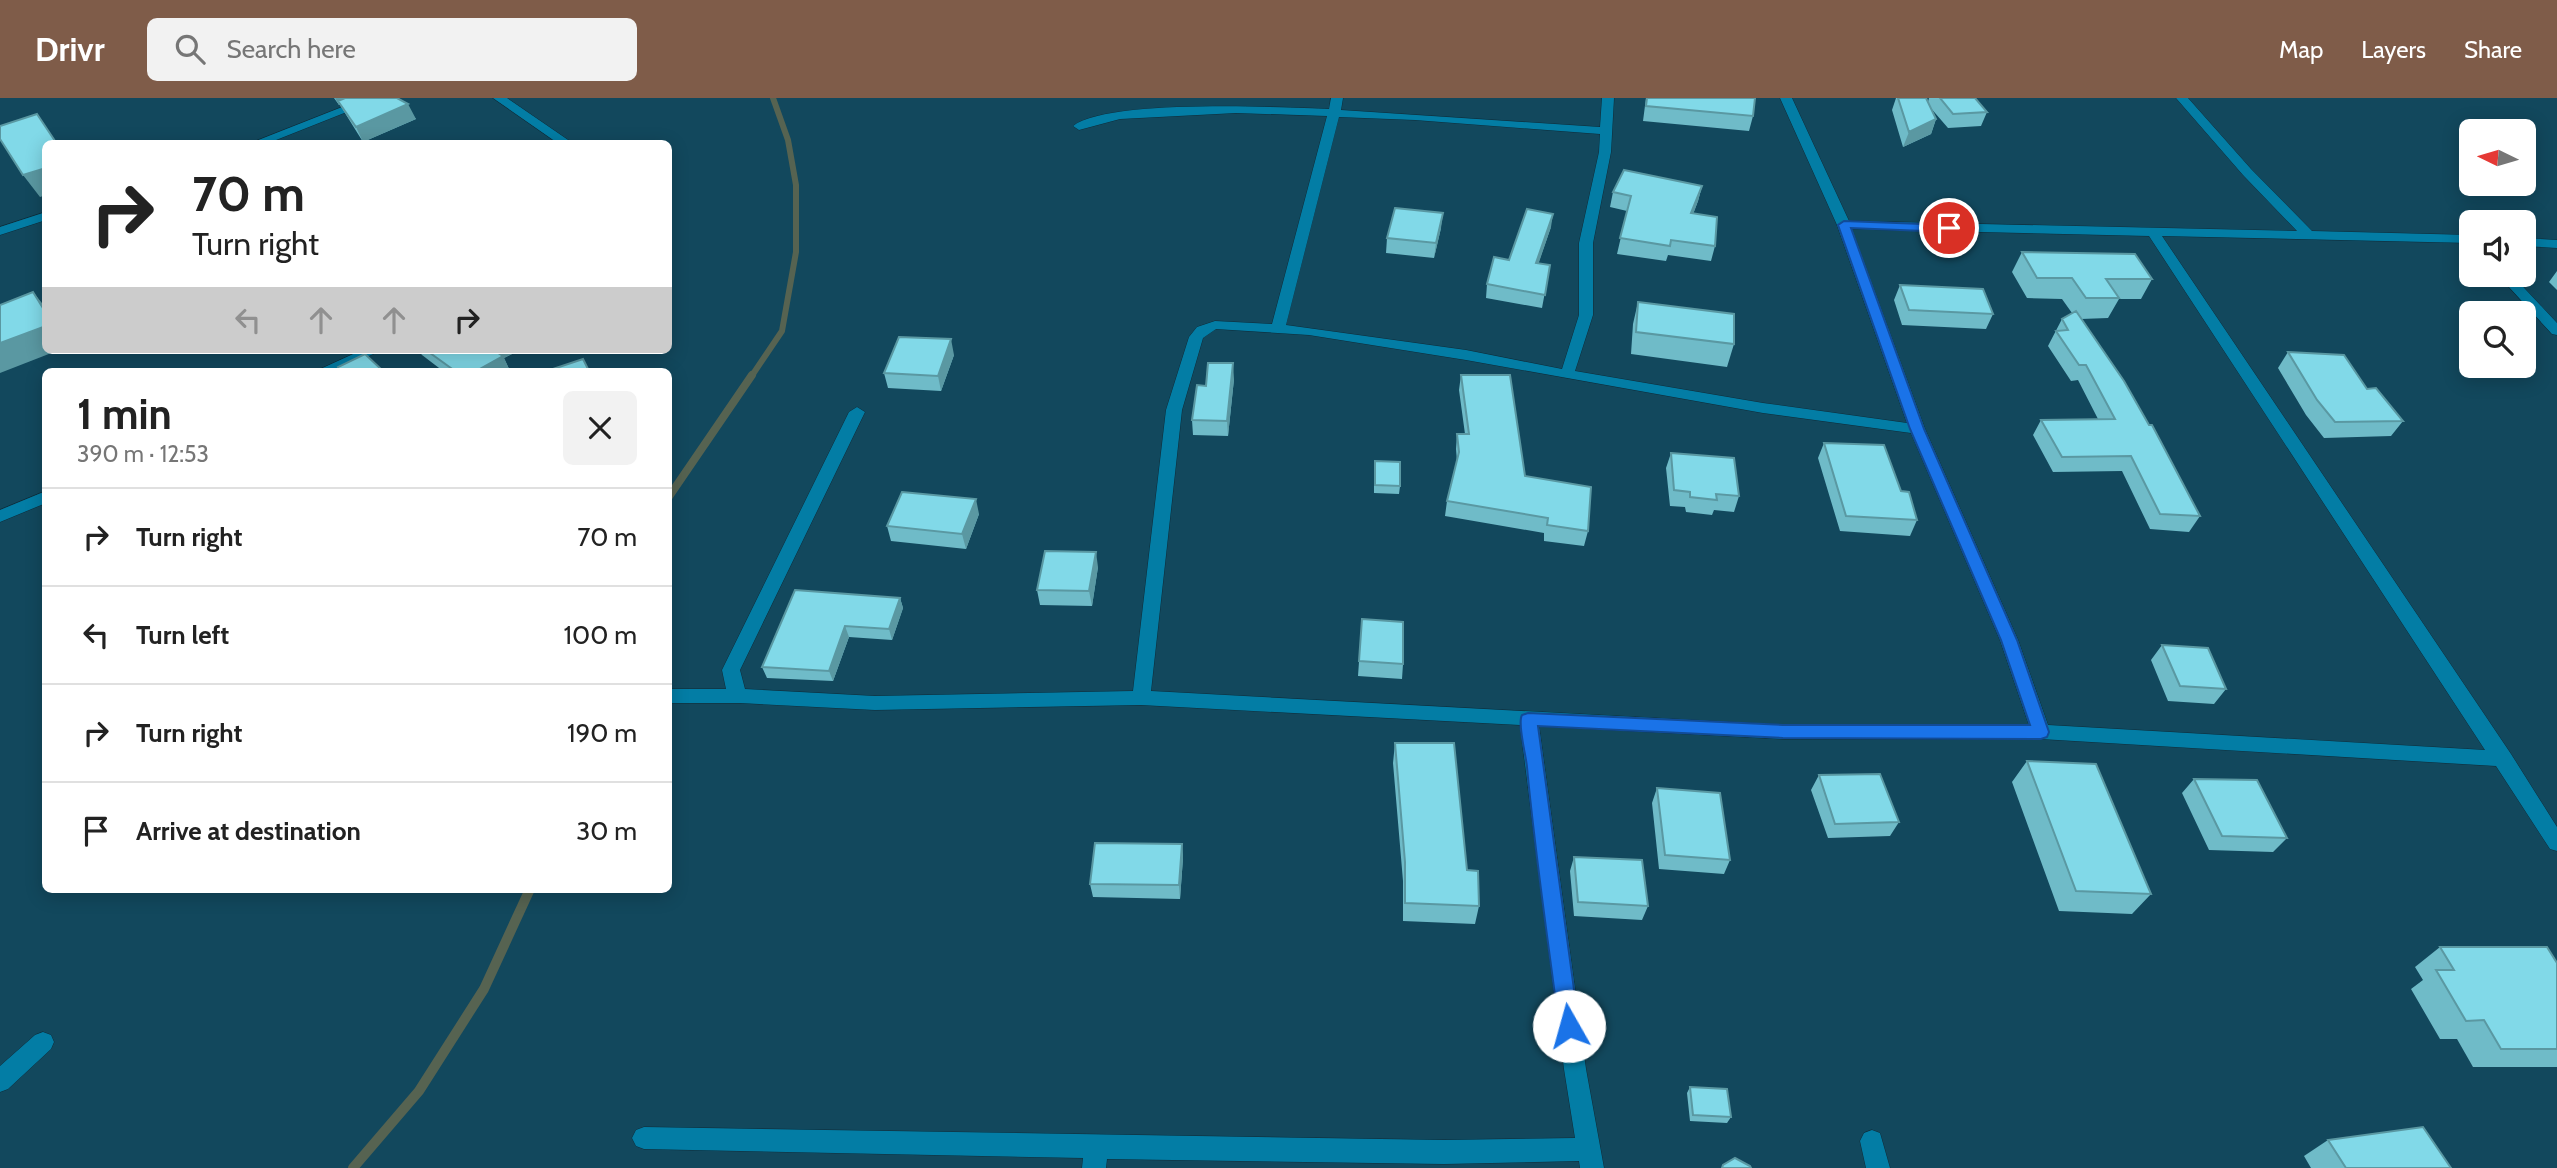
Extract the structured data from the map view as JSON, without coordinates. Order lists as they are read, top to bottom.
{
  "north": "left",
  "page": {
    "header": "Drivr",
    "search": "Search here",
    "nav": ["Map", "Layers", "Share"],
    "turn": ["70 m", "Turn right"],
    "heading": ["1 min", "390 m · 12:53"],
    "list": [
      {
        "name": "Turn right",
        "value": "70 m"
      },
      {
        "name": "Turn left",
        "value": "100 m"
      },
      {
        "name": "Turn right",
        "value": "190 m"
      },
      {
        "name": "Arrive at destination",
        "value": "30 m"
      }
    ]
  }
}
